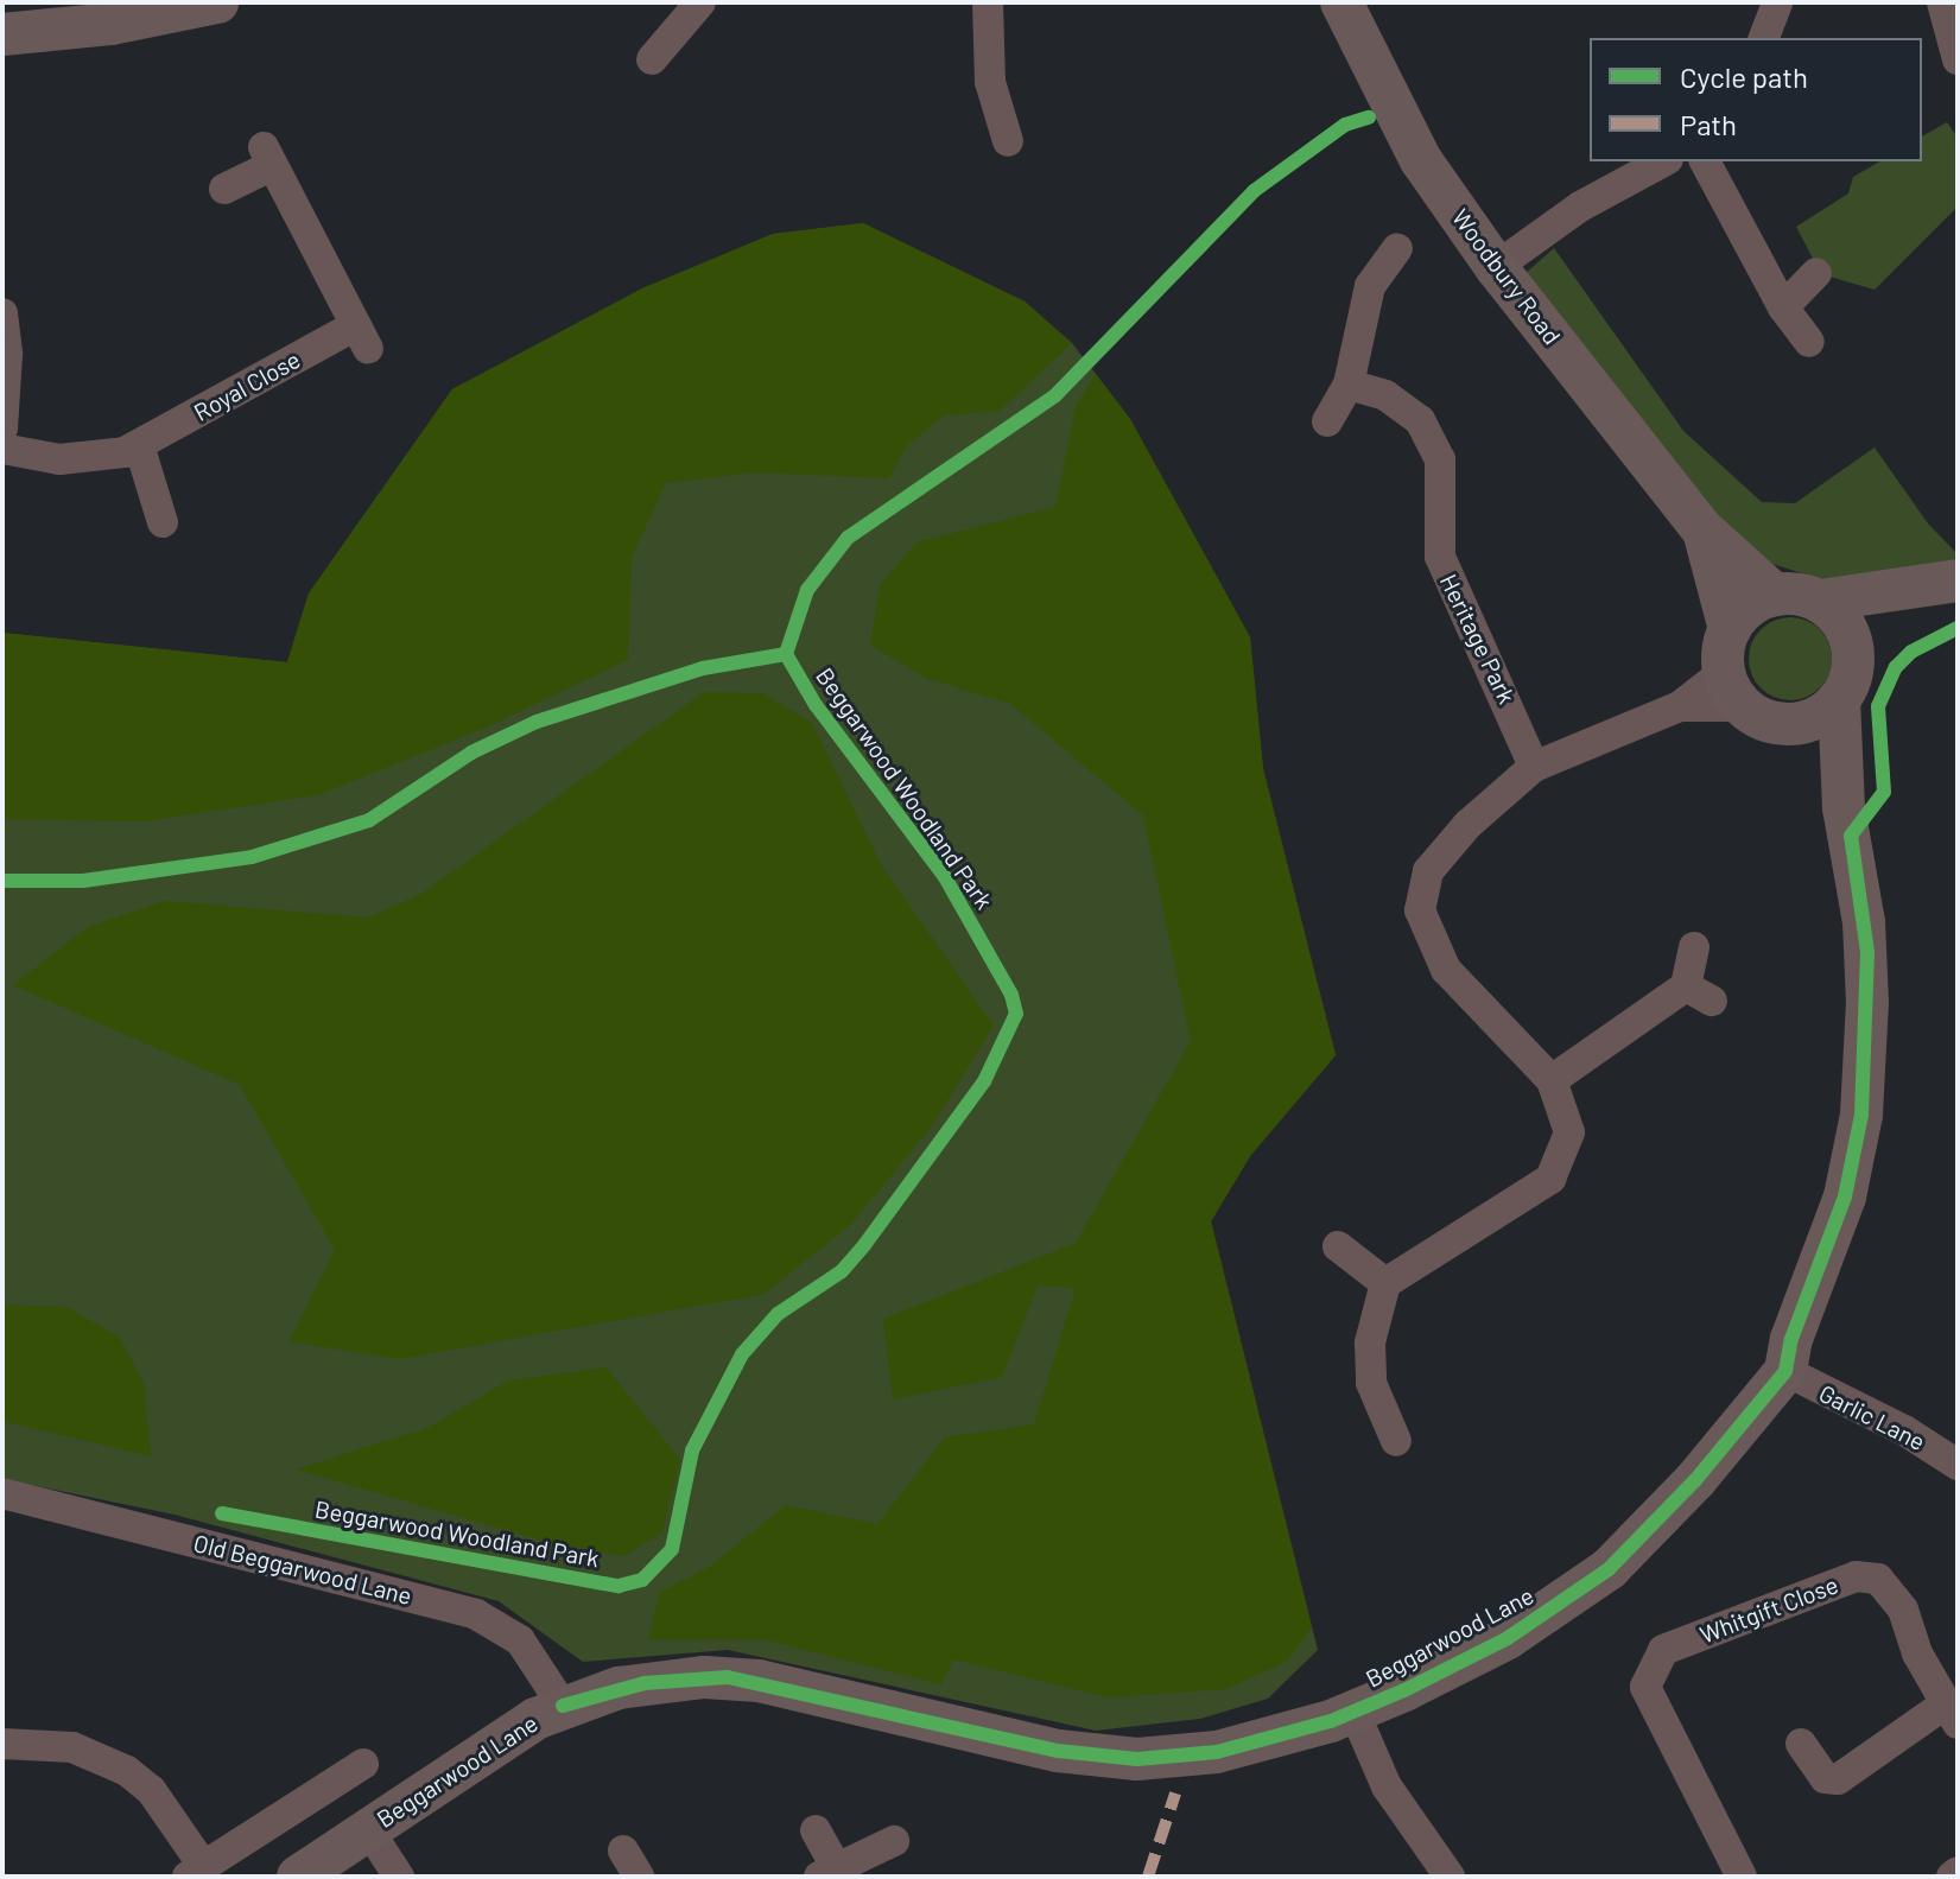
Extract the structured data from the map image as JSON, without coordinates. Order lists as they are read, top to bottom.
{
  "streets": {
    "street": [
      "Woodbury Road",
      "Royal Close",
      "Heritage Park",
      "Garlic Lane",
      "Old Beggarwood Lane",
      "Whitgift Close",
      "Beggarwood Lane"
    ],
    "cycle path": ["Beggarwood Woodland Park"]
  },
  "crossings": [
    ["Woodbury Road", "Beggarwood Lane"],
    ["Garlic Lane", "Beggarwood Lane"],
    ["Old Beggarwood Lane", "Beggarwood Lane"]
  ],
  "legend": ["Cycle path", "Path"]
}
